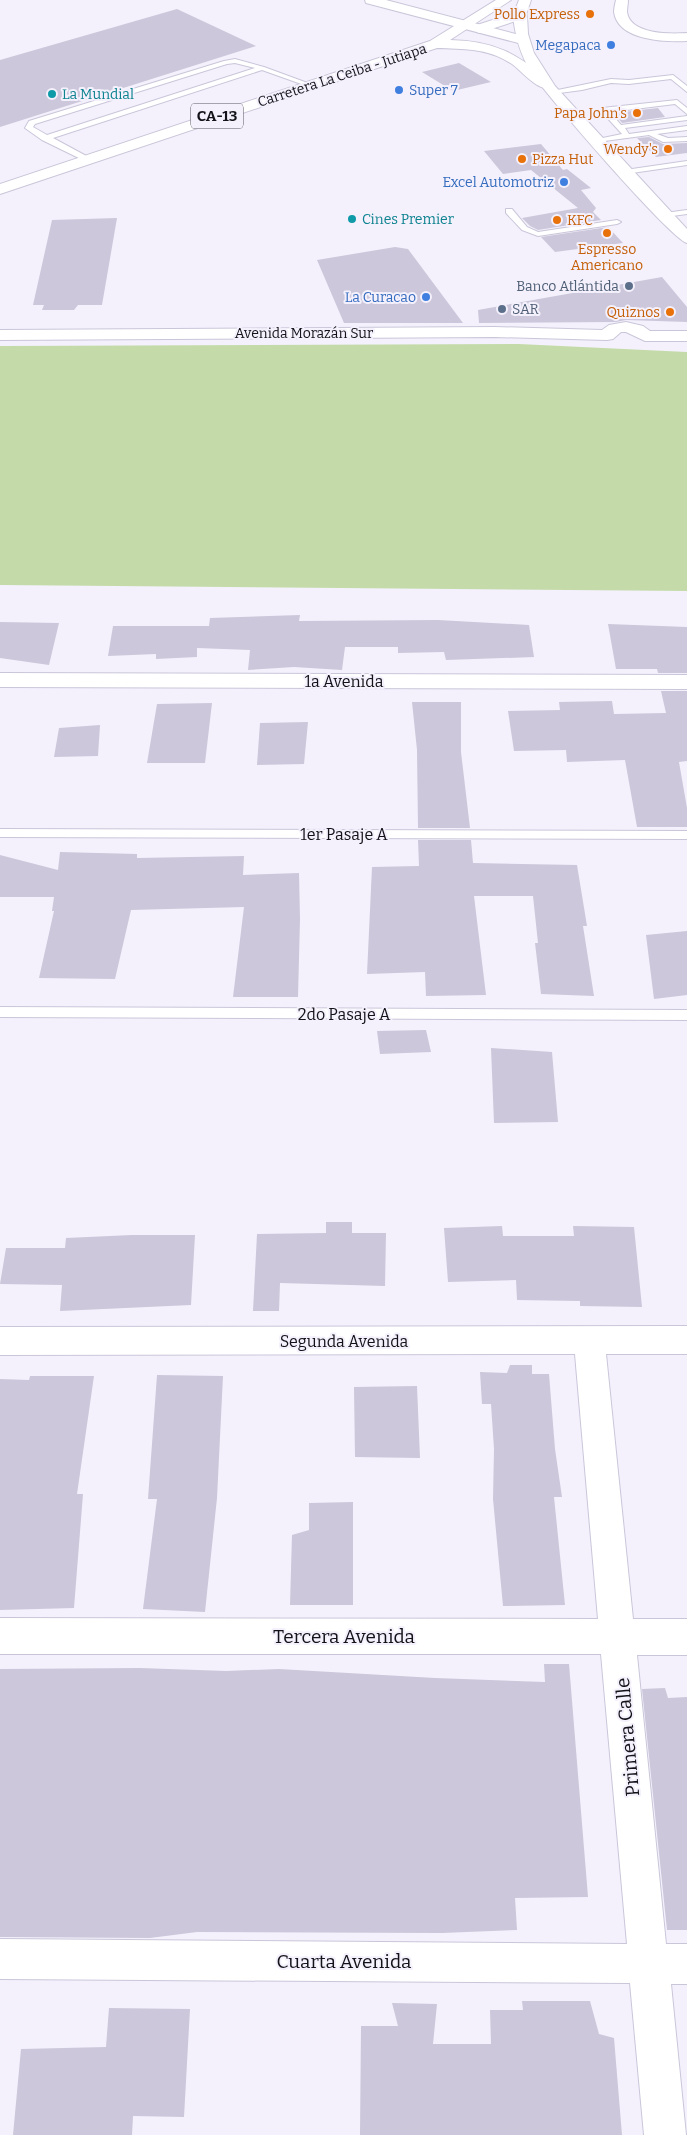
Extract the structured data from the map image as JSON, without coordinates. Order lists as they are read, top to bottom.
{
  "streets": {
    "street": [
      "Carretera La Ceiba - Jutiapa",
      "CA-13",
      "Avenida Morazán Sur",
      "1a Avenida",
      "Segunda Avenida",
      "Tercera Avenida",
      "Primera Calle",
      "Cuarta Avenida"
    ],
    "lane": ["1er Pasaje A", "2do Pasaje A"]
  },
  "crossings": [
    ["Carretera La Ceiba - Jutiapa", "CA-13"],
    ["Segunda Avenida", "Primera Calle"],
    ["Tercera Avenida", "Primera Calle"],
    ["Primera Calle", "Cuarta Avenida"]
  ],
  "places": [
    "Pollo Express",
    "Megapaca",
    "Super 7",
    "La Mundial",
    "Papa John's",
    "Wendy's",
    "Pizza Hut",
    "Excel Automotriz",
    "Cines Premier",
    "KFC",
    "Espresso Americano",
    "Banco Atlántida",
    "La Curacao",
    "SAR",
    "Quiznos"
  ]
}
